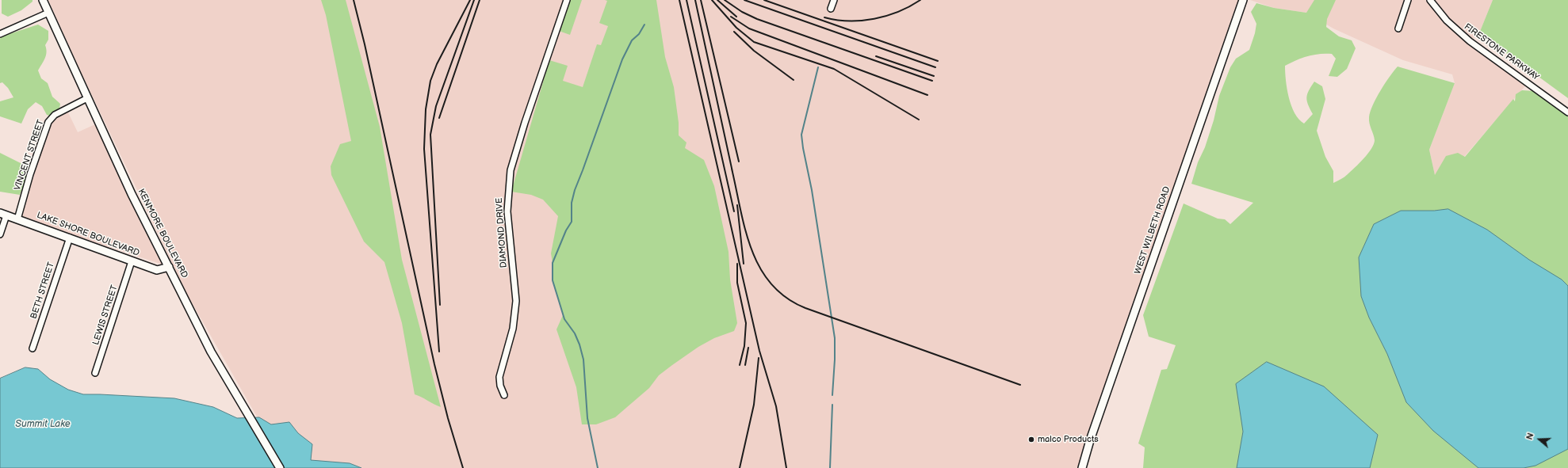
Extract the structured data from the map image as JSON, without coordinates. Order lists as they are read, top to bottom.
{
  "streets": {
    "main road": ["WEST WILBETH ROAD", "KENMORE BOULEVARD", "LAKE SHORE BOULEVARD"],
    "street": [
      "FIRESTONE PARKWAY",
      "VINCENT STREET",
      "DIAMOND DRIVE",
      "BETH STREET",
      "LEWIS STREET"
    ]
  },
  "crossings": [
    ["VINCENT STREET", "KENMORE BOULEVARD"],
    ["VINCENT STREET", "LAKE SHORE BOULEVARD"],
    ["KENMORE BOULEVARD", "LAKE SHORE BOULEVARD"],
    ["LAKE SHORE BOULEVARD", "BETH STREET"],
    ["LAKE SHORE BOULEVARD", "LEWIS STREET"]
  ],
  "water": ["Summit Lake"],
  "places": ["malco Products"],
  "north": "left"
}
